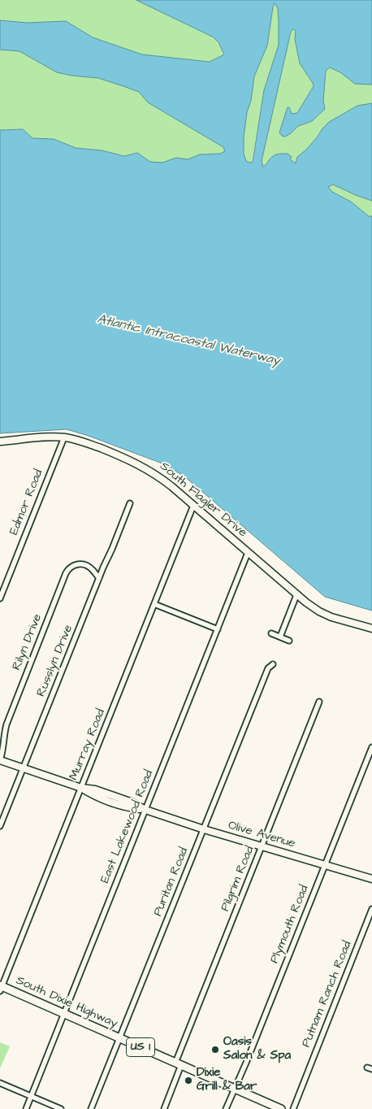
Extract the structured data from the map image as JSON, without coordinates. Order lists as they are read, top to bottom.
{
  "streets": {
    "main road": ["South Dixie Highway", "US 1"],
    "street": [
      "South Flagler Drive",
      "Edmor Road",
      "Rilyn Drive",
      "Russlyn Drive",
      "Murray Road",
      "East Lakewood Road",
      "Olive Avenue",
      "Pilgrim Road",
      "Puritan Road",
      "Plymouth Road",
      "Putnam Ranch Road"
    ]
  },
  "crossings": [
    ["South Flagler Drive", "Edmor Road"],
    ["South Flagler Drive", "Murray Road"],
    ["South Flagler Drive", "East Lakewood Road"],
    ["Rilyn Drive", "Russlyn Drive"],
    ["Rilyn Drive", "Olive Avenue"],
    ["Russlyn Drive", "Olive Avenue"],
    ["Murray Road", "Olive Avenue"],
    ["Murray Road", "South Dixie Highway"],
    ["East Lakewood Road", "Olive Avenue"],
    ["East Lakewood Road", "South Dixie Highway"],
    ["Olive Avenue", "Pilgrim Road"],
    ["Olive Avenue", "Puritan Road"],
    ["Olive Avenue", "Plymouth Road"],
    ["Pilgrim Road", "South Dixie Highway"],
    ["Puritan Road", "South Dixie Highway"],
    ["Plymouth Road", "South Dixie Highway"]
  ],
  "water": ["Atlantic Intracoastal Waterway"],
  "places": ["Oasis Salon & Spa", "Dixie Grill & Bar"]
}
